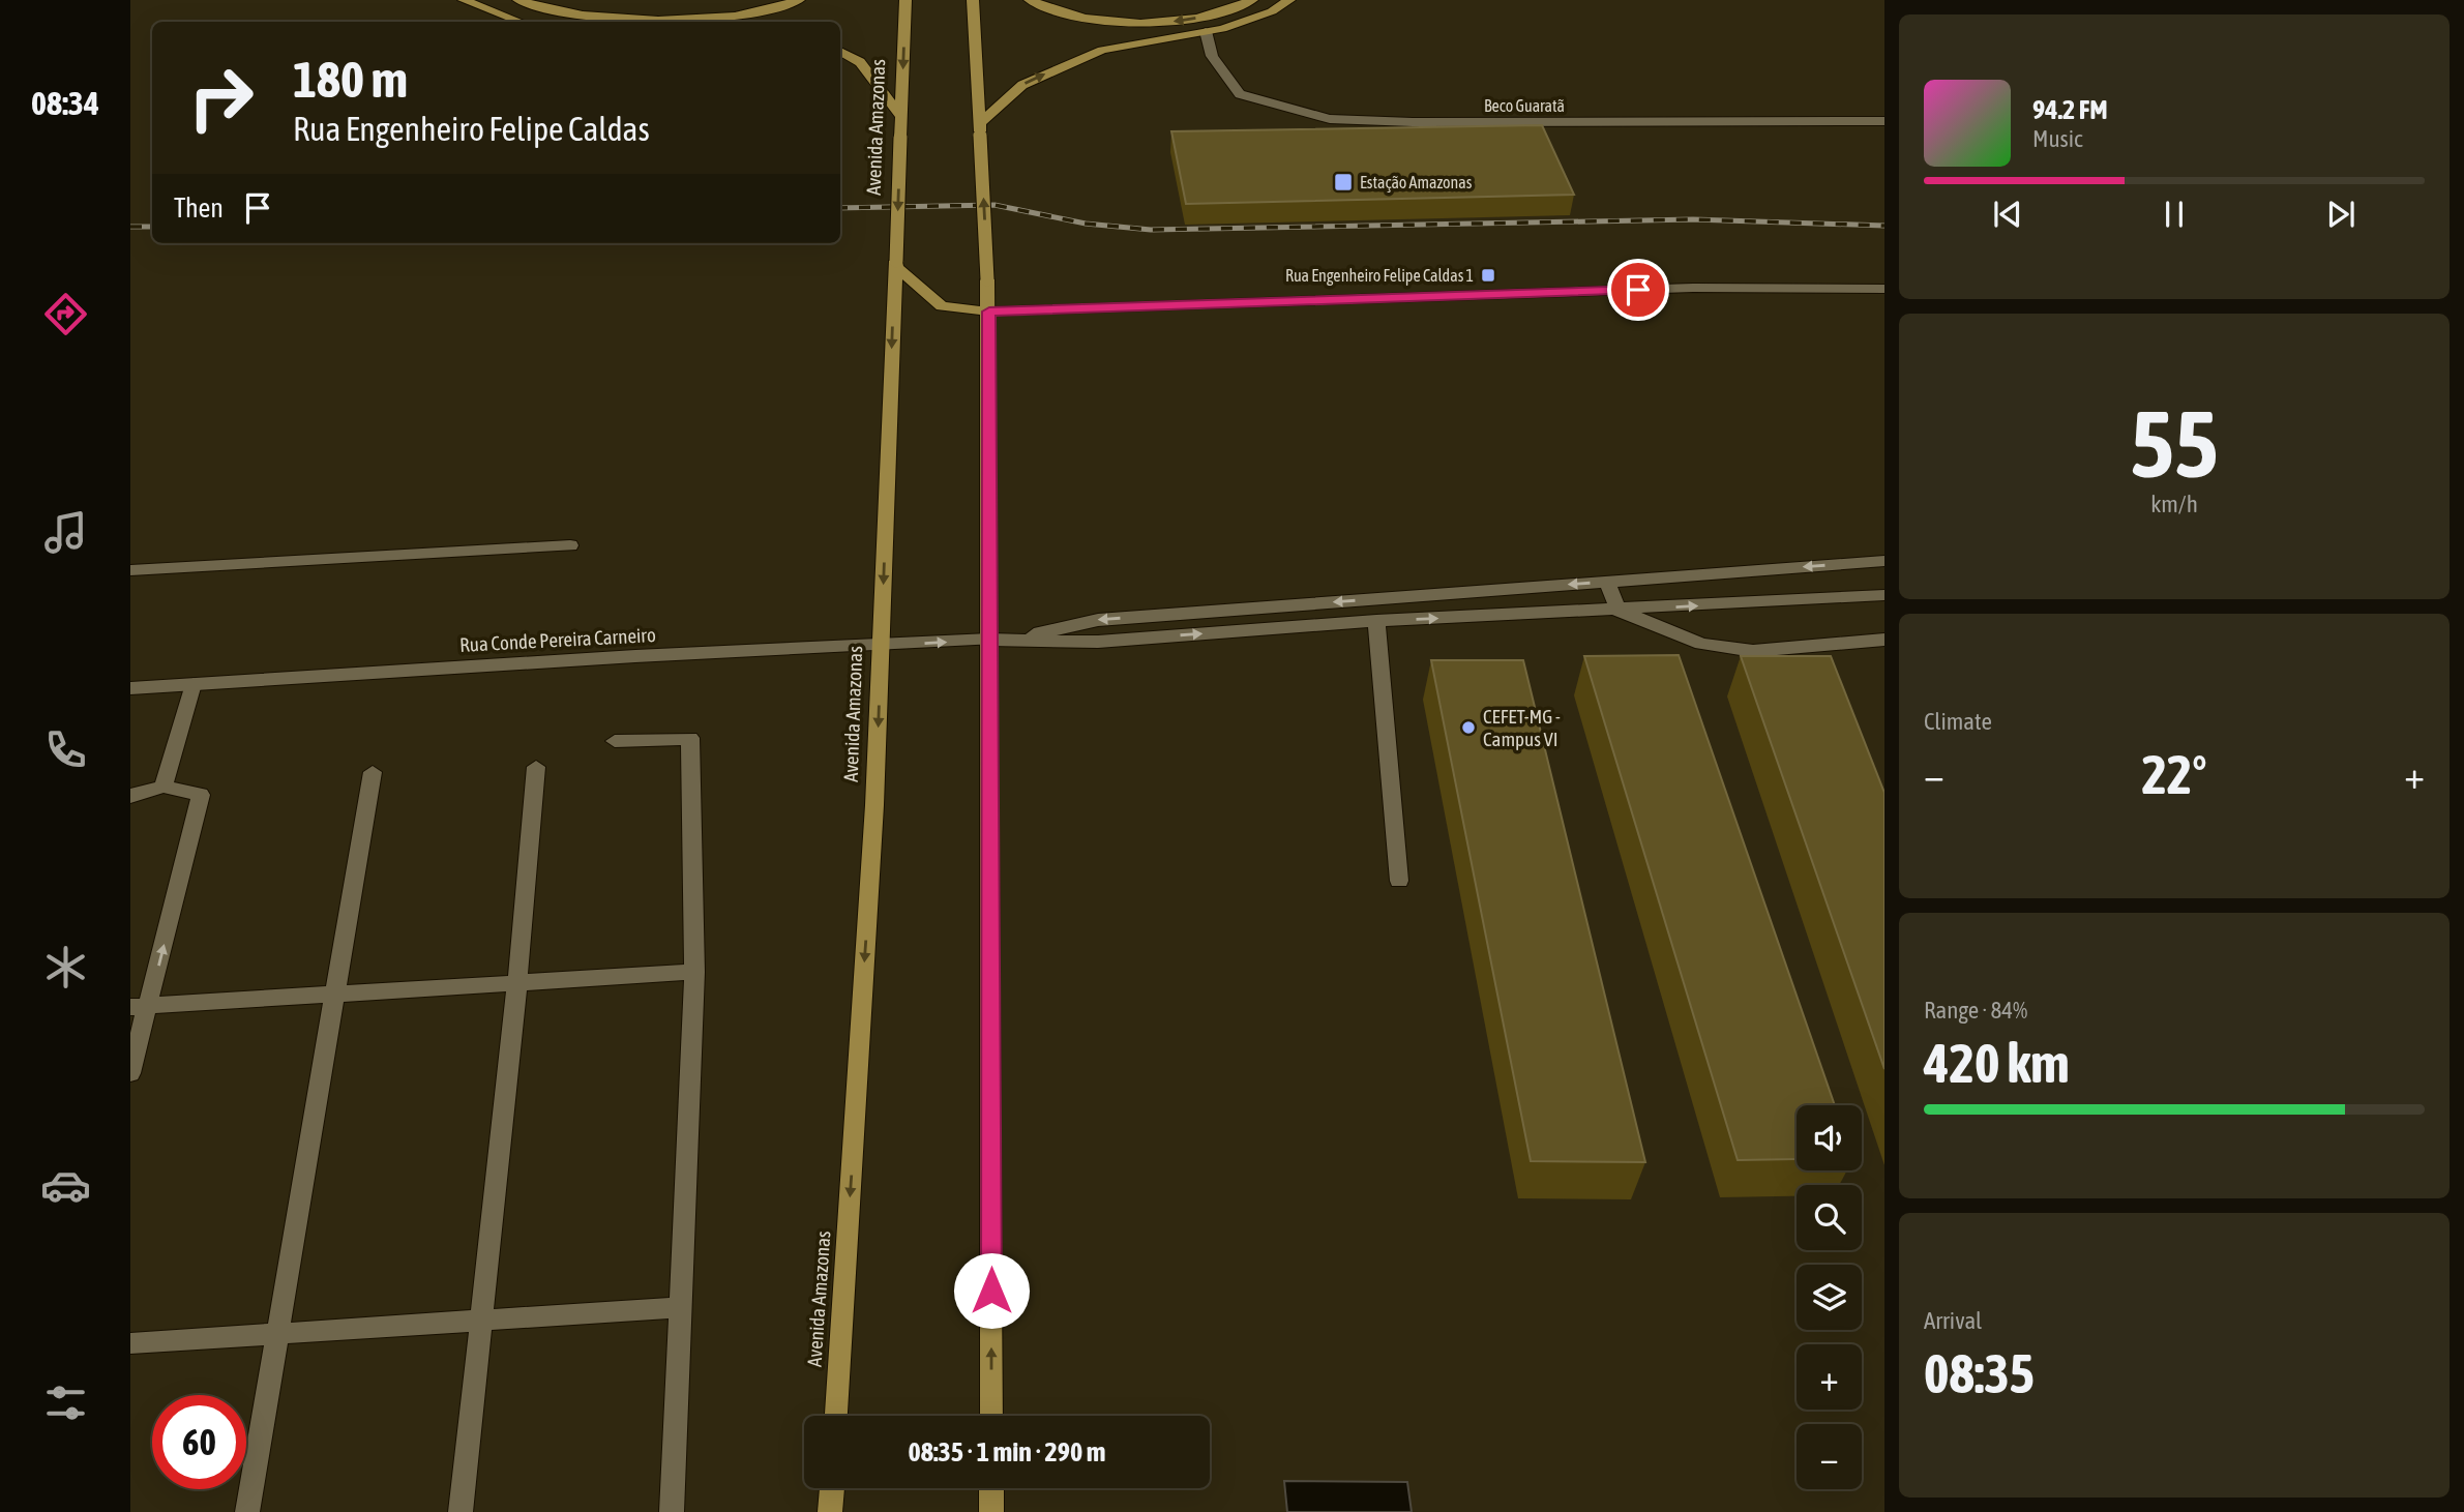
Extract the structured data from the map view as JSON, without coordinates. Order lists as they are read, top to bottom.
{
  "streets": {
    "main road": ["Avenida Amazonas"],
    "street": ["Beco Guaratã", "Rua Conde Pereira Carneiro"]
  },
  "crossings": [
    ["Avenida Amazonas", "Rua Conde Pereira Carneiro"]
  ],
  "places": {
    "transit": ["Estação Amazonas", "Rua Engenheiro Felipe Caldas 1"],
    "other": ["CEFET-MG - Campus VI"]
  },
  "page": {
    "tabs": "08:34",
    "turn": ["180 m", "Rua Engenheiro Felipe Caldas"],
    "song": ["94.2 FM", "Music"],
    "then": "Then",
    "tile": [
      ["55", "km/h"],
      "Climate",
      ["Range · 84%", "420 km"],
      ["Arrival", "08:35"]
    ],
    "heat": ["−", "22°", "+"],
    "map_buttons": ["+", "−"],
    "limit": "60",
    "trip": "08:35 · 1 min · 290 m"
  }
}
